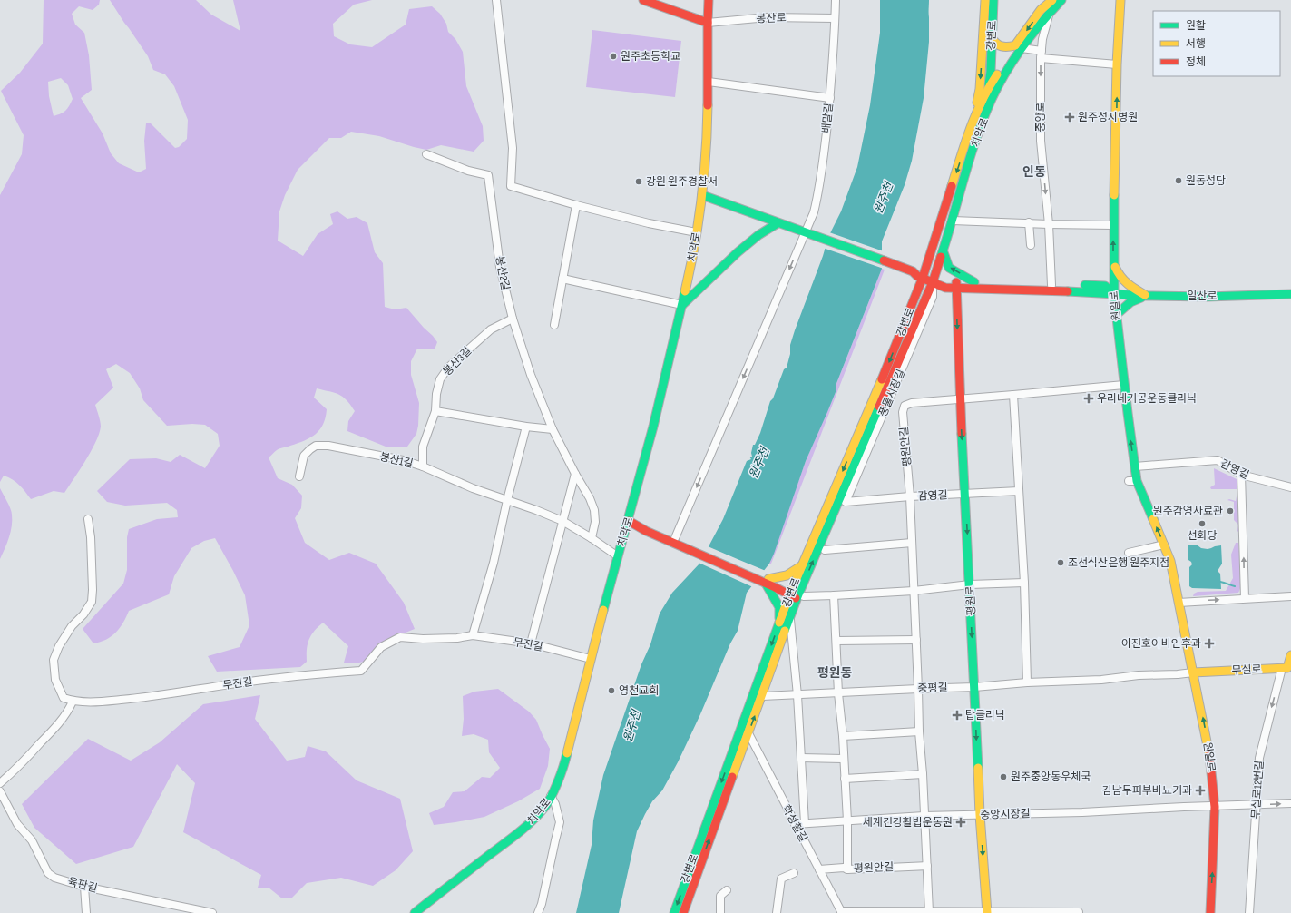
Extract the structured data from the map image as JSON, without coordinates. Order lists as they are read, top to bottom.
{
  "streets": {
    "street": [
      "봉산로",
      "강변로",
      "중앙로",
      "배말길",
      "치악로",
      "봉산2길",
      "일산로",
      "원일로",
      "봉산3길",
      "풍물시장길",
      "평원안길",
      "봉산1길",
      "감영길",
      "평원로",
      "무진길",
      "무실로",
      "중평길",
      "무실로12번길",
      "중앙시장길",
      "학성철길",
      "육판길"
    ]
  },
  "crossings": [
    ["봉산로", "배말길"],
    ["강변로", "치악로"],
    ["강변로", "풍물시장길"],
    ["강변로", "중평길"],
    ["강변로", "학성철길"],
    ["중앙로", "치악로"],
    ["중앙로", "일산로"],
    ["치악로", "풍물시장길"],
    ["치악로", "봉산1길"],
    ["치악로", "무진길"],
    ["봉산2길", "봉산3길"],
    ["봉산2길", "봉산1길"],
    ["일산로", "원일로"],
    ["원일로", "감영길"],
    ["원일로", "무실로"],
    ["원일로", "중평길"],
    ["원일로", "중앙시장길"],
    ["봉산3길", "봉산1길"],
    ["풍물시장길", "감영길"],
    ["평원안길", "감영길"],
    ["평원안길", "평원로"],
    ["평원안길", "중평길"],
    ["평원안길", "중앙시장길"],
    ["평원안길", "학성철길"],
    ["감영길", "평원로"],
    ["평원로", "중평길"],
    ["평원로", "중앙시장길"],
    ["무실로", "중평길"],
    ["무실로", "무실로12번길"],
    ["무실로12번길", "중앙시장길"],
    ["중앙시장길", "학성철길"]
  ],
  "one_way": [
    "중앙로",
    "배말길",
    "원일로",
    "무실로12번길"
  ],
  "districts": ["인동", "평원동"],
  "water": ["원주천"],
  "places": {
    "other": [
      "원주초등학교",
      "원동성당",
      "강원 원주경찰서",
      "원주감영사료관",
      "선화당",
      "조선식산은행 원주지점",
      "영천교회",
      "원주중앙동우체국"
    ],
    "health": [
      "원주성지병원",
      "우리네기공운동클리닉",
      "이진호이비인후과",
      "탑클리닉",
      "김남두피부비뇨기과",
      "세계건강활법운동원"
    ]
  },
  "legend": ["원활", "서행", "정체"]
}
